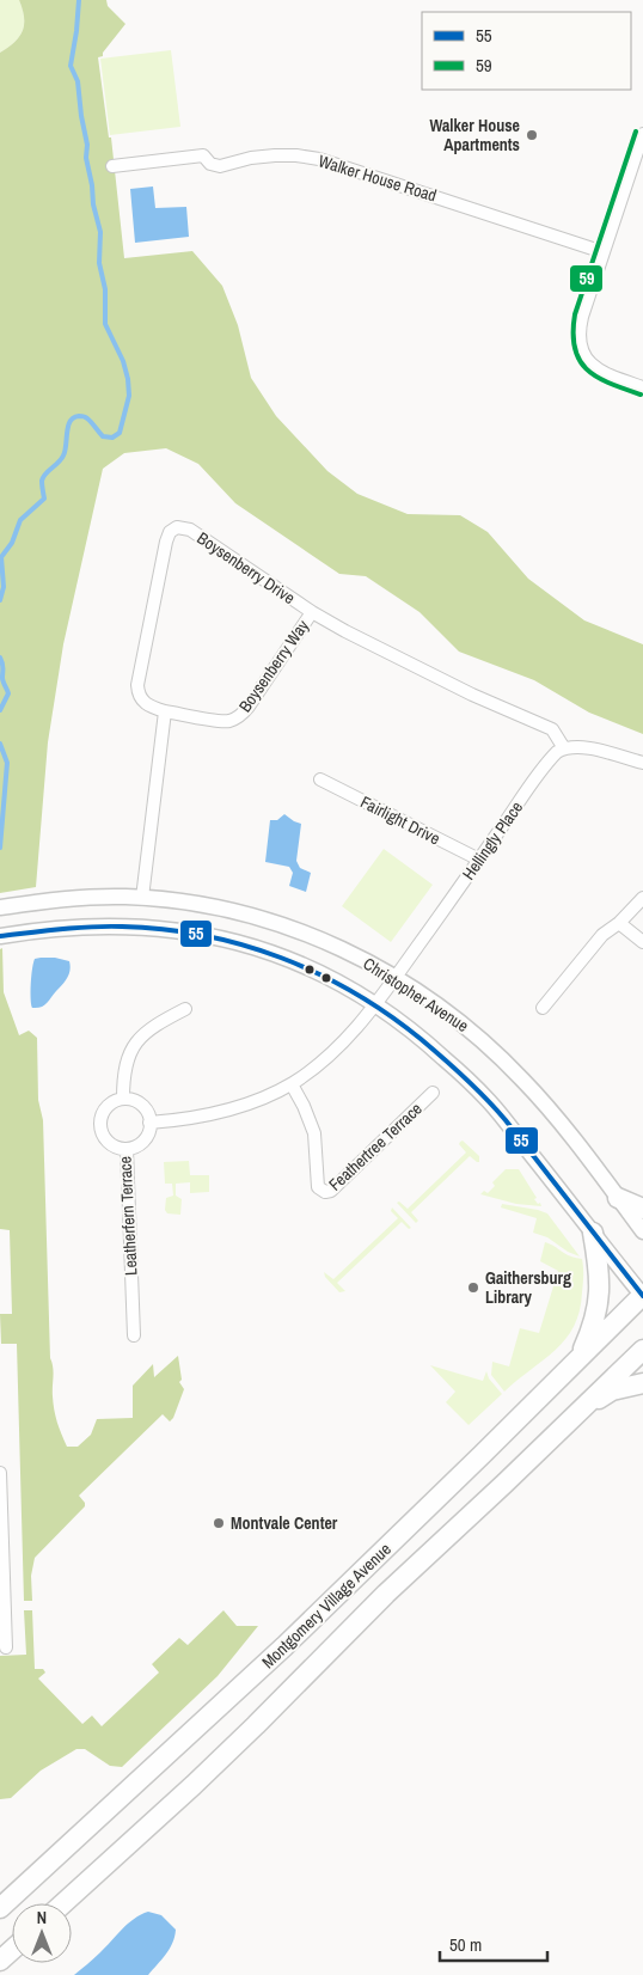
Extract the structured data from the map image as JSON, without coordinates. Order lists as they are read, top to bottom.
{
  "streets": {
    "main road": ["Montgomery Village Avenue"],
    "street": [
      "Walker House Road",
      "Boysenberry Drive",
      "Boysenberry Way",
      "Fairlight Drive",
      "Hellingly Place",
      "Christopher Avenue",
      "Feathertree Terrace",
      "Leatherfern Terrace"
    ]
  },
  "crossings": [
    ["Boysenberry Drive", "Boysenberry Way"],
    ["Boysenberry Drive", "Hellingly Place"],
    ["Fairlight Drive", "Hellingly Place"],
    ["Hellingly Place", "Christopher Avenue"],
    ["Hellingly Place", "Feathertree Terrace"],
    ["Hellingly Place", "Leatherfern Terrace"],
    ["Christopher Avenue", "Montgomery Village Avenue"]
  ],
  "places": ["Walker House Apartments", "Gaithersburg Library", "Montvale Center"],
  "lines": ["transit line 59", "transit line 55"],
  "legend": ["55", "59"],
  "scale_bar": "50 m",
  "north": "top"
}
